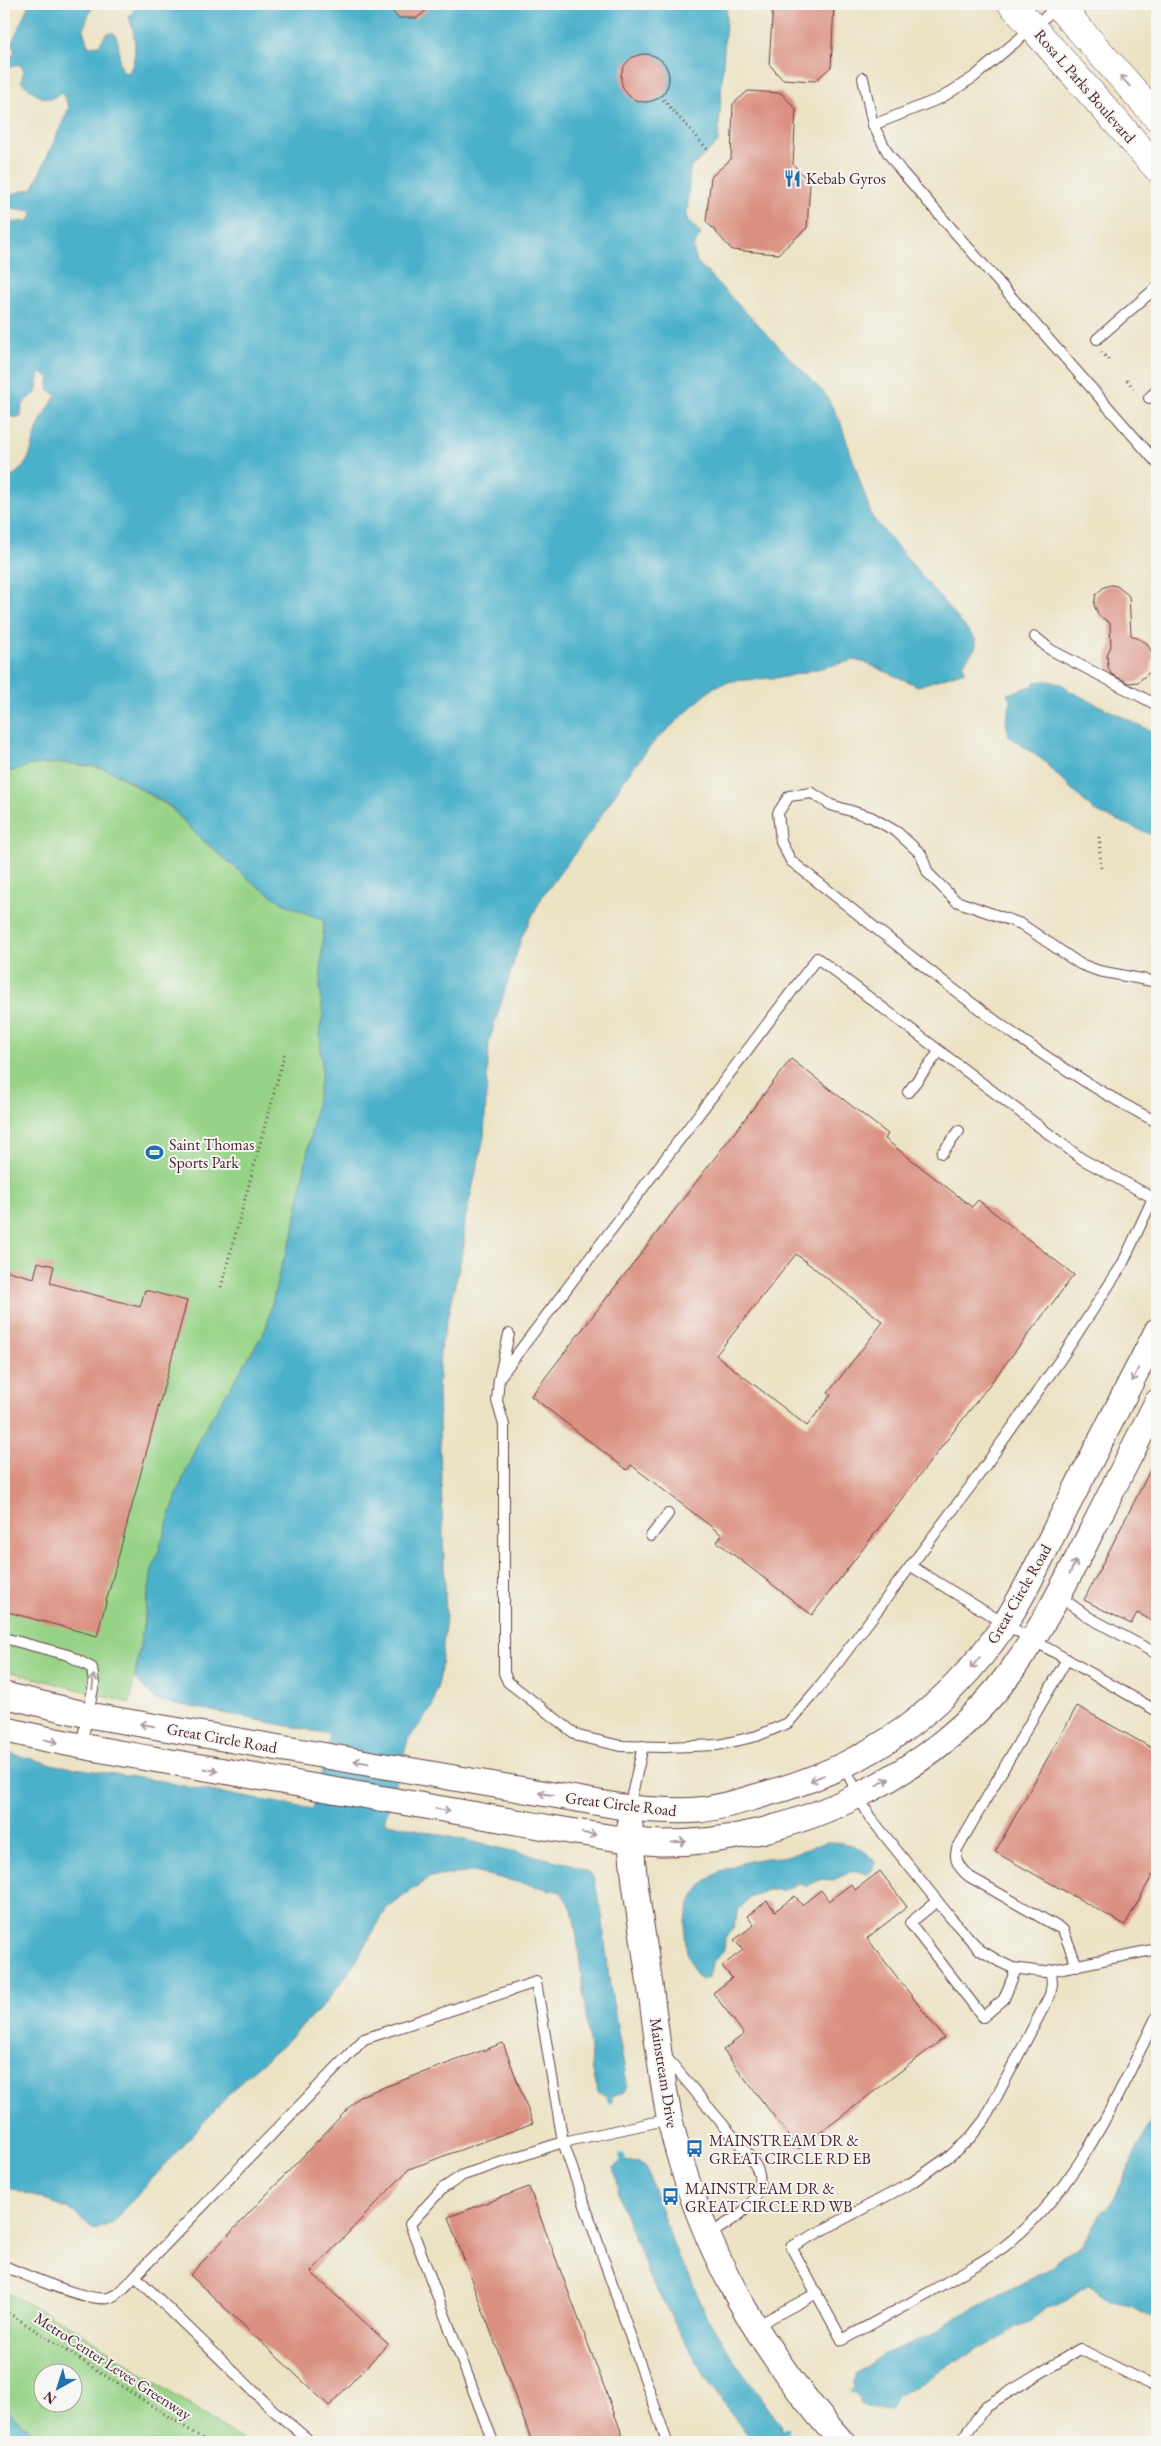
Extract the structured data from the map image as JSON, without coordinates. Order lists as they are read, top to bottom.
{
  "streets": {
    "main road": ["Rosa L Parks Boulevard"],
    "street": ["Great Circle Road", "Mainstream Drive"],
    "path": ["MetroCenter Levee Greenway"]
  },
  "crossings": [
    ["Great Circle Road", "Mainstream Drive"]
  ],
  "places": {
    "restaurant": ["Kebab Gyros"],
    "sports": ["Saint Thomas Sports Park"],
    "bus stop": ["MAINSTREAM DR & GREAT CIRCLE RD EB", "MAINSTREAM DR & GREAT CIRCLE RD WB"]
  },
  "north": "bottom left"
}
